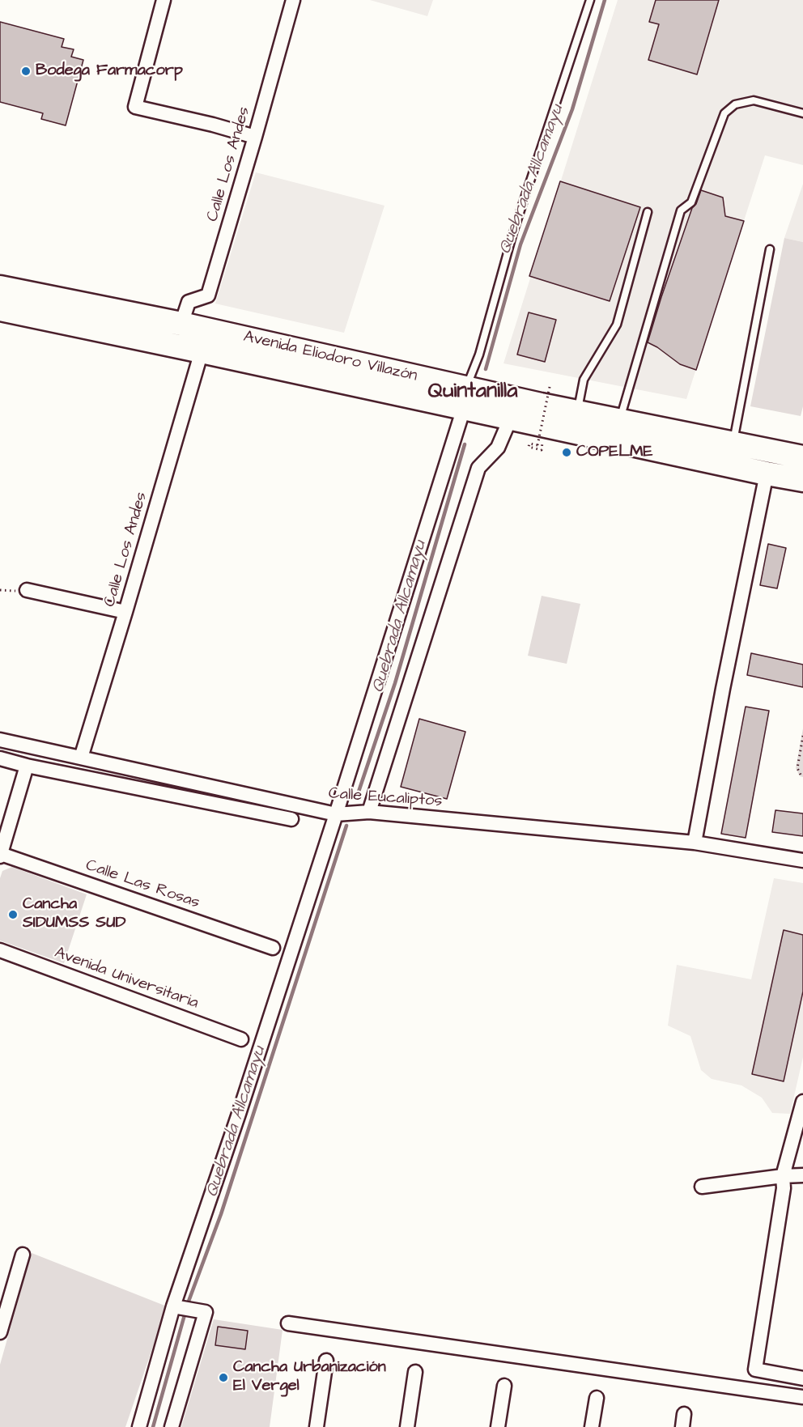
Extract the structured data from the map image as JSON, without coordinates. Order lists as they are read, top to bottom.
{
  "streets": {
    "highway": ["Avenida Eliodoro Villazón"],
    "street": [
      "Calle Los Andes",
      "Calle Eucaliptos",
      "Calle Las Rosas",
      "Avenida Universitaria"
    ]
  },
  "crossings": [
    ["Calle Los Andes", "Avenida Eliodoro Villazón"],
    ["Calle Los Andes", "Calle Eucaliptos"]
  ],
  "districts": ["Quintanilla"],
  "water": ["Quebrada Allcamayu"],
  "places": [
    "Bodega Farmacorp",
    "COPELME",
    "Cancha SIDUMSS SUD",
    "Cancha Urbanización El Vergel"
  ]
}
